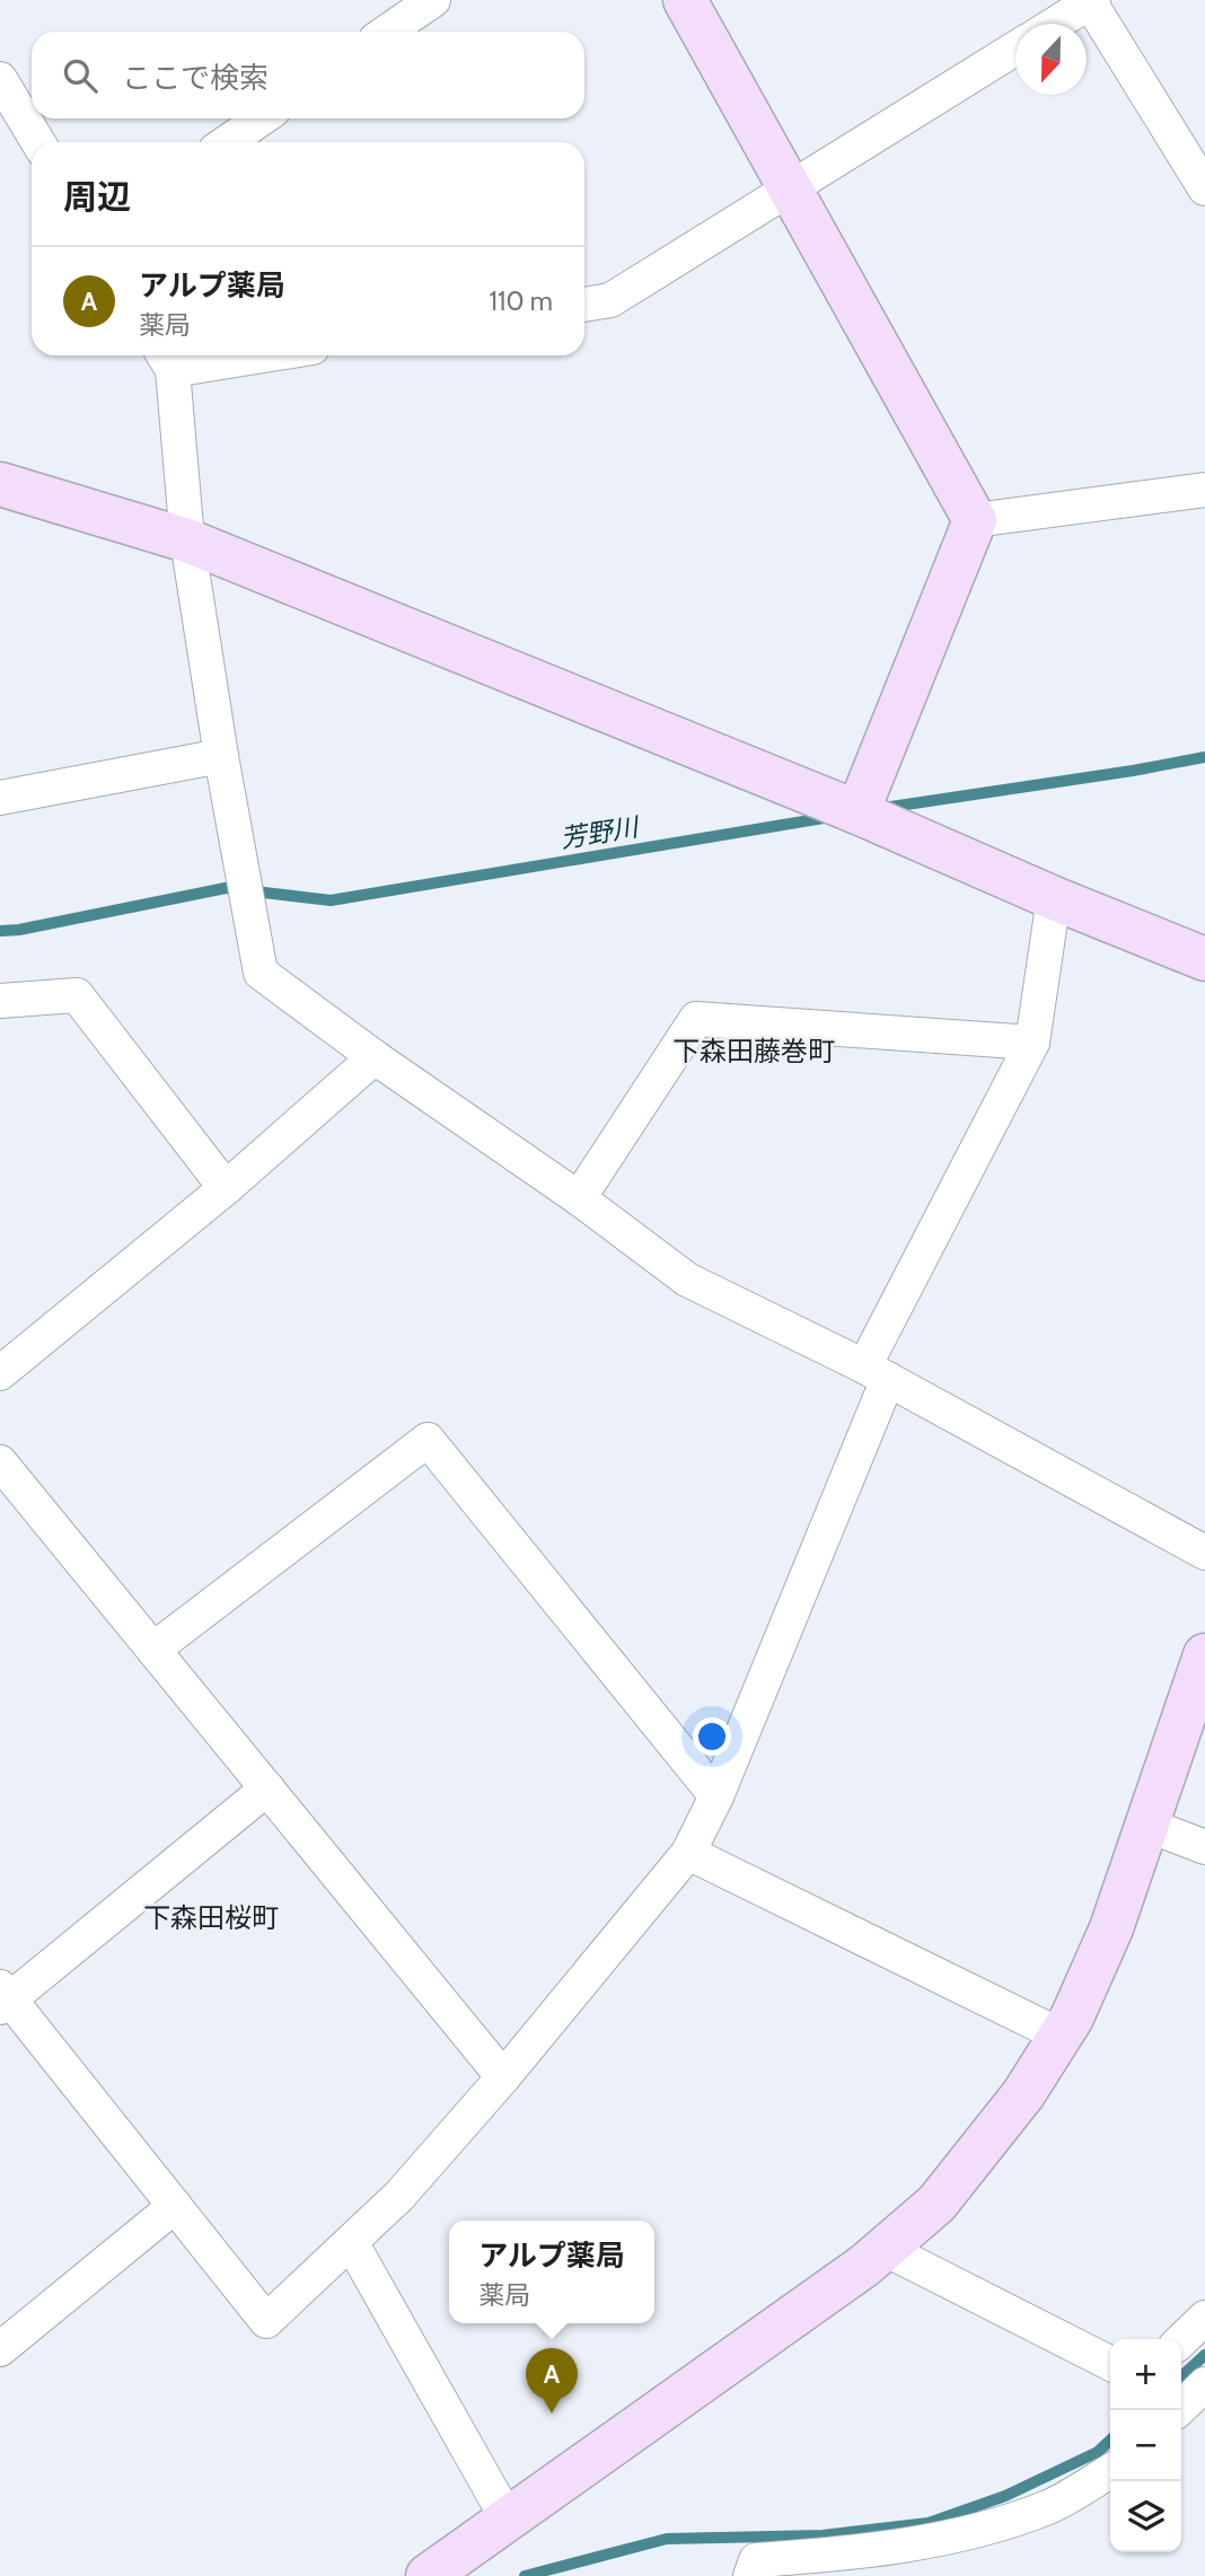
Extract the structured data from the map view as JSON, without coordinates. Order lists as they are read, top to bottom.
{
  "districts": ["下森田藤巻町", "下森田桜町"],
  "water": ["芳野川"],
  "north": "bottom",
  "page": {
    "search": "ここで検索",
    "heading": "周辺",
    "list": [
      {
        "mark": "A",
        "name": "アルプ薬局",
        "note": "薬局",
        "value": "110 m"
      }
    ],
    "popup": ["アルプ薬局", "薬局"],
    "map_buttons": ["+", "−"],
    "pins": "A"
  }
}
